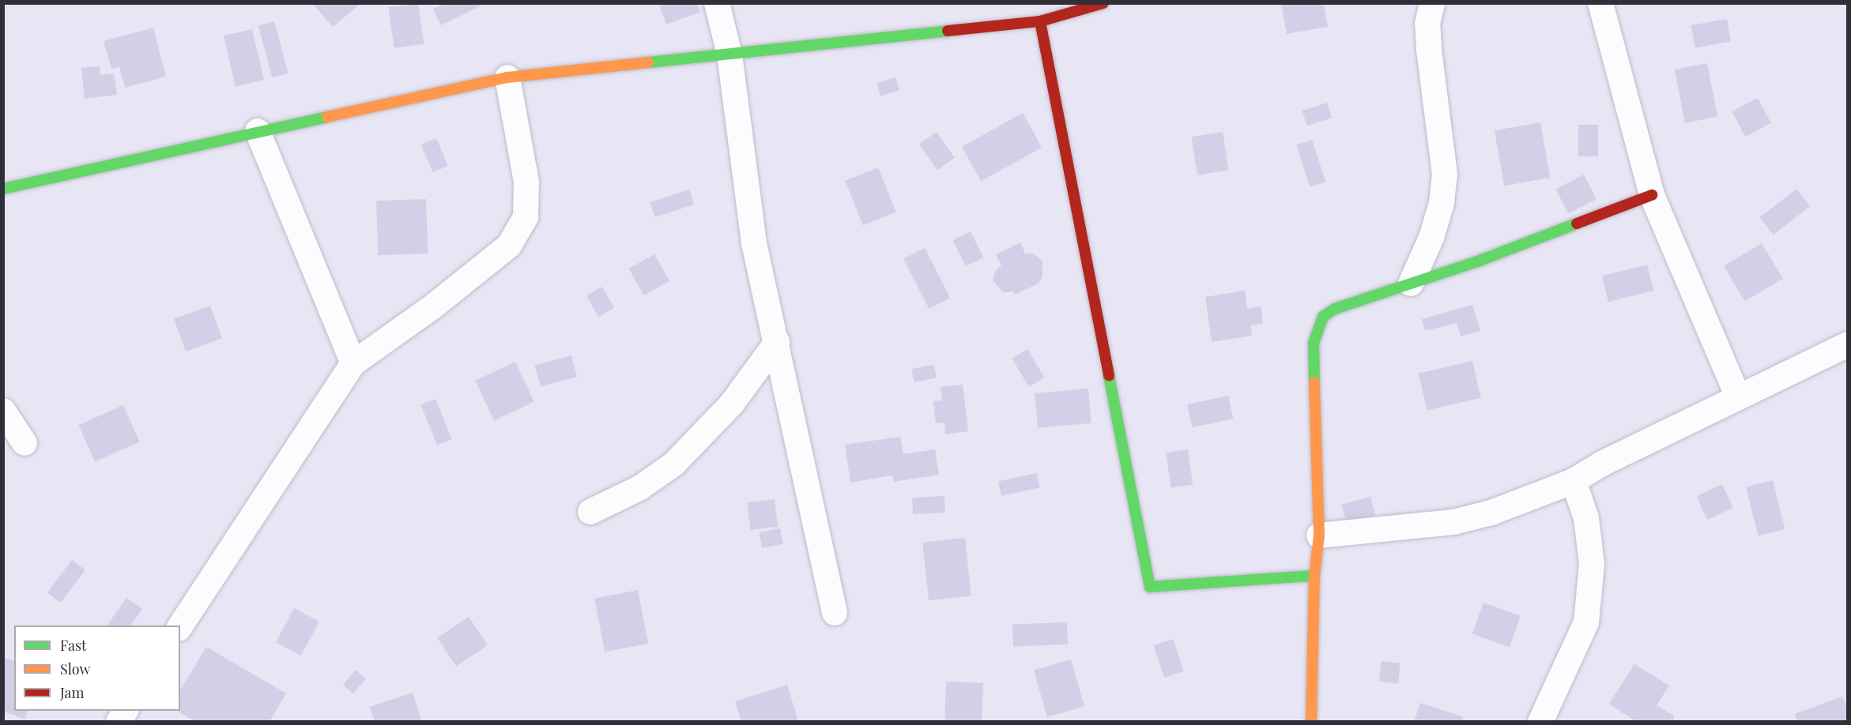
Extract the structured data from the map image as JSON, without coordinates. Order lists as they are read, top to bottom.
{
  "legend": ["Fast", "Slow", "Jam"]
}
